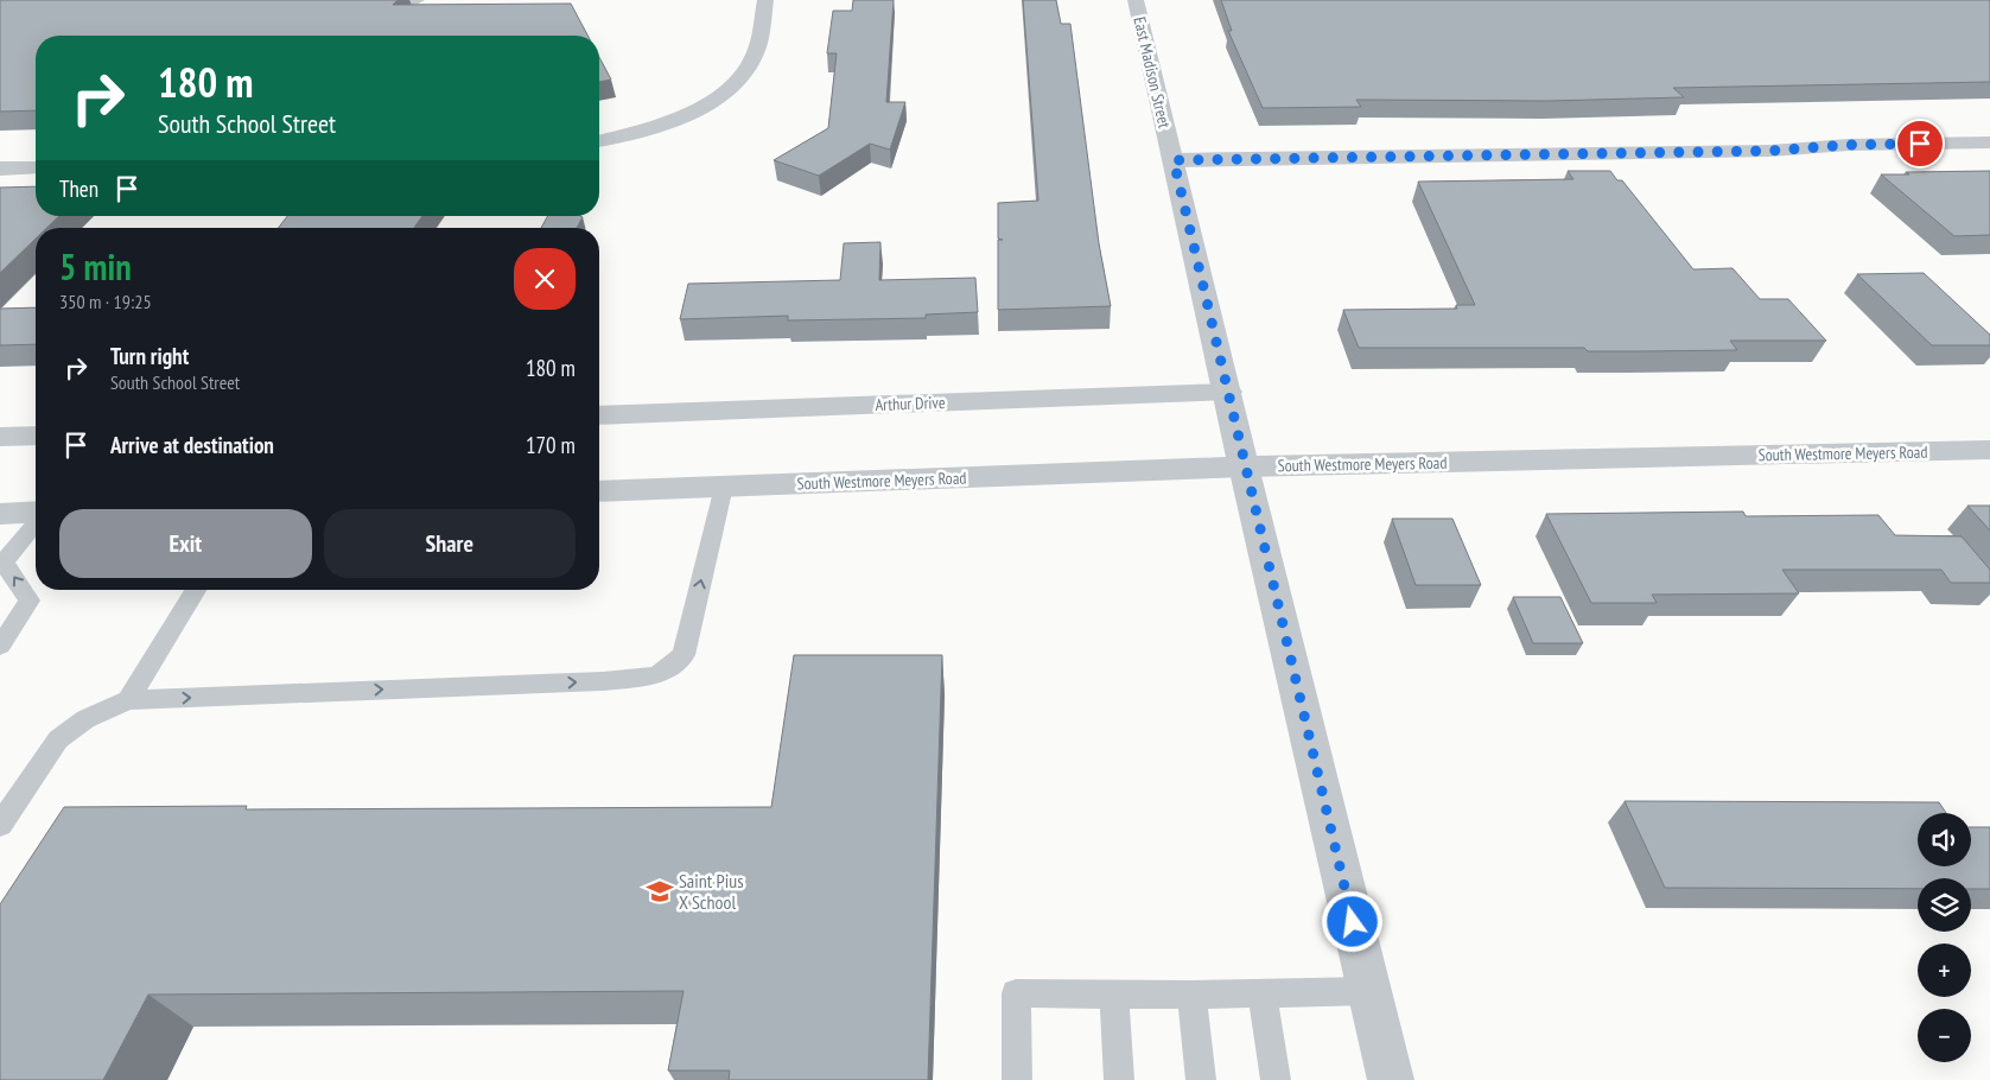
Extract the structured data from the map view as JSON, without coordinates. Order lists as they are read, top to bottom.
{
  "streets": {
    "street": ["East Madison Street", "Arthur Drive", "South Westmore Meyers Road"]
  },
  "crossings": [
    ["East Madison Street", "Arthur Drive"],
    ["East Madison Street", "South Westmore Meyers Road"]
  ],
  "places": {
    "school or university": ["Saint Pius X School"]
  },
  "page": {
    "turn": ["180 m", "South School Street"],
    "then": "Then",
    "heading": ["5 min", "350 m · 19:25"],
    "list": [
      {
        "name": "Turn right",
        "note": "South School Street",
        "value": "180 m"
      },
      {
        "name": "Arrive at destination",
        "value": "170 m"
      }
    ],
    "buttons": ["Exit", "Share"],
    "map_buttons": ["+", "−"]
  }
}
